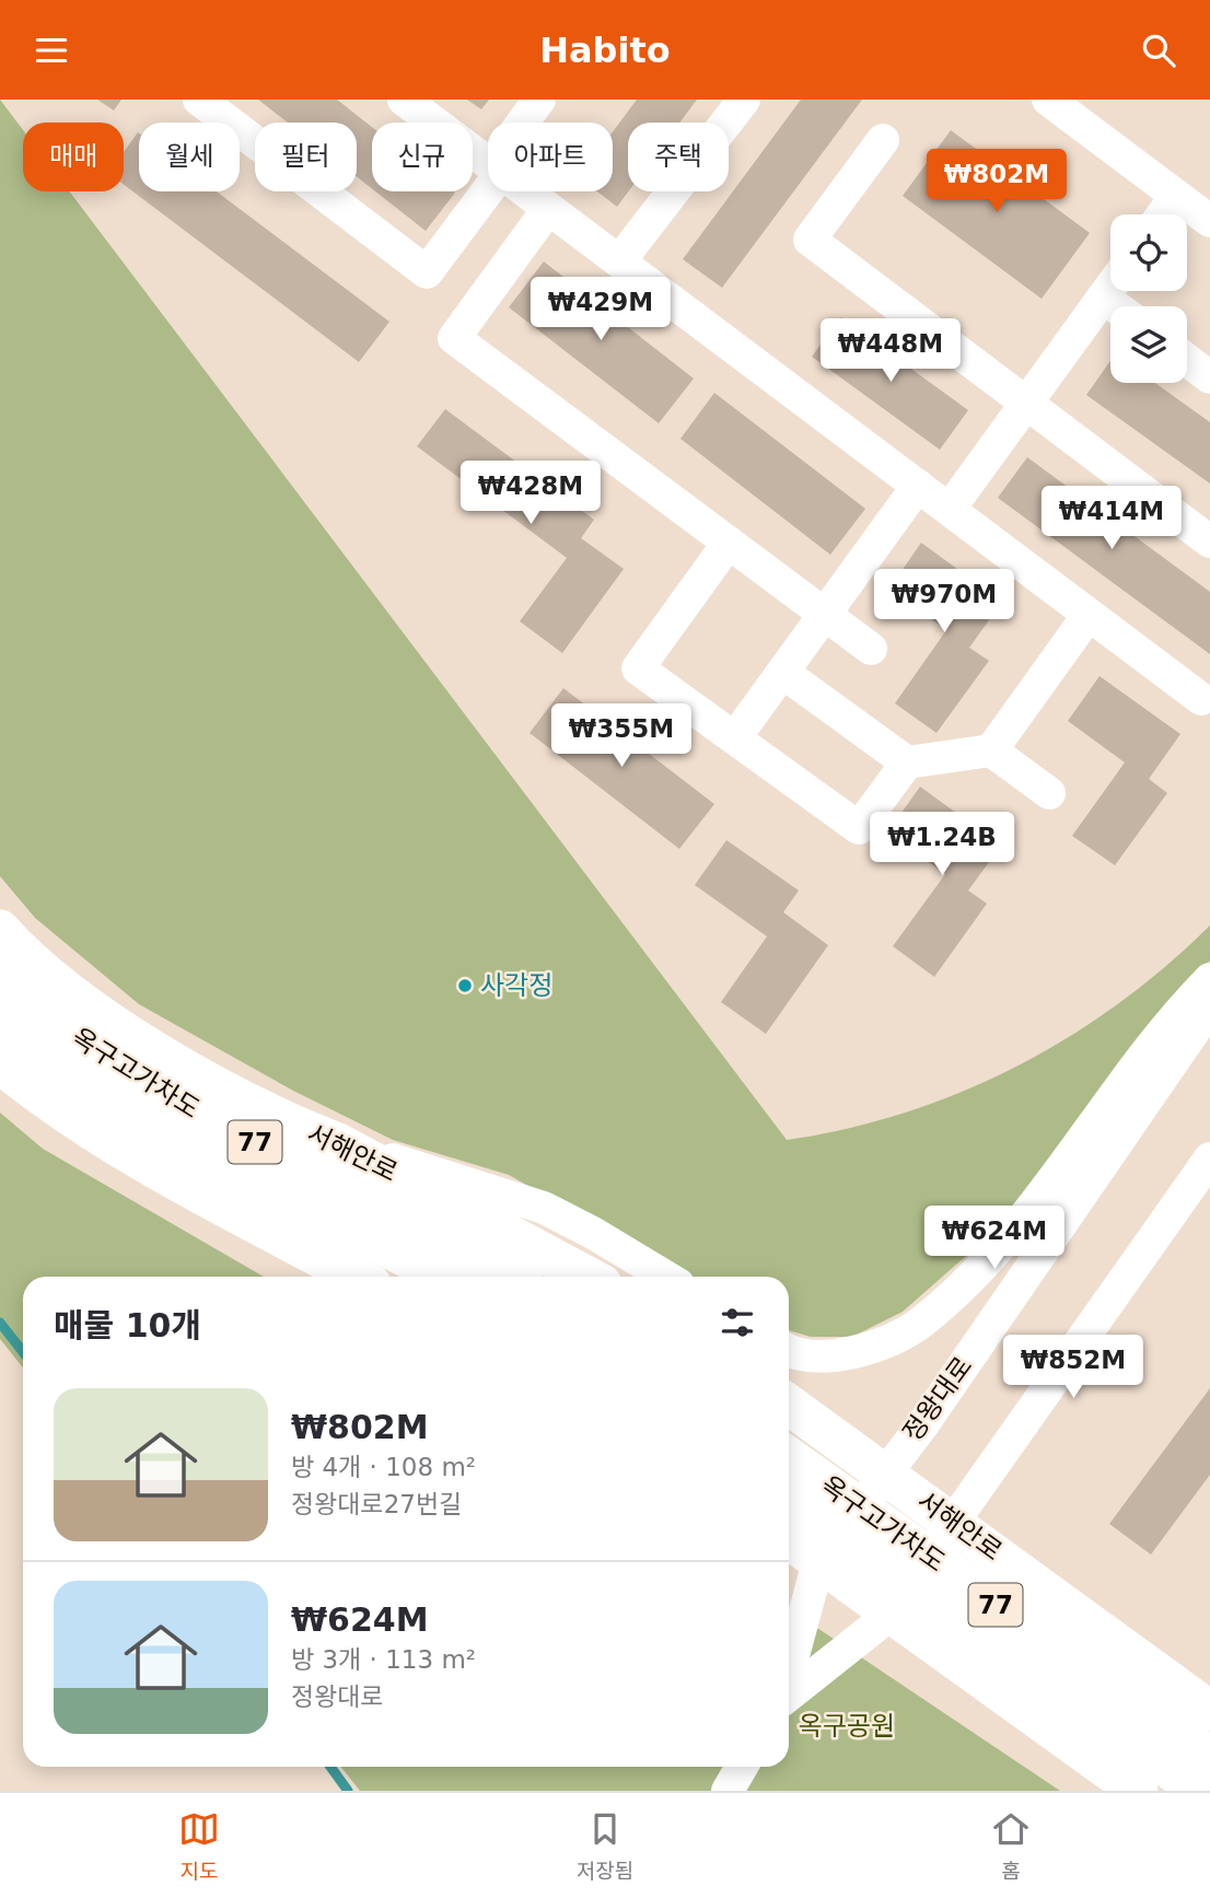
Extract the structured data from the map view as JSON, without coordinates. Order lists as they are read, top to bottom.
{
  "streets": {
    "main road": ["옥구고가차도", "77", "서해안로"],
    "street": ["정왕대로"]
  },
  "crossings": [
    ["서해안로", "정왕대로"]
  ],
  "parks": ["옥구공원"],
  "places": ["사각정"],
  "page": {
    "header": "Habito",
    "chip": [
      "매매",
      "월세",
      "필터",
      "신규",
      "아파트",
      "주택"
    ],
    "price": [
      "₩802M",
      "₩429M",
      "₩448M",
      "₩428M",
      "₩414M",
      "₩970M",
      "₩355M",
      "₩1.24B",
      "₩624M",
      "₩852M"
    ],
    "heading": "매물 10개",
    "list": [
      {
        "name": "₩802M",
        "note": "방 4개 · 108 m² · 정왕대로27번길"
      },
      {
        "name": "₩624M",
        "note": "방 3개 · 113 m² · 정왕대로"
      }
    ],
    "tabs": ["지도", "저장됨", "홈"]
  }
}
